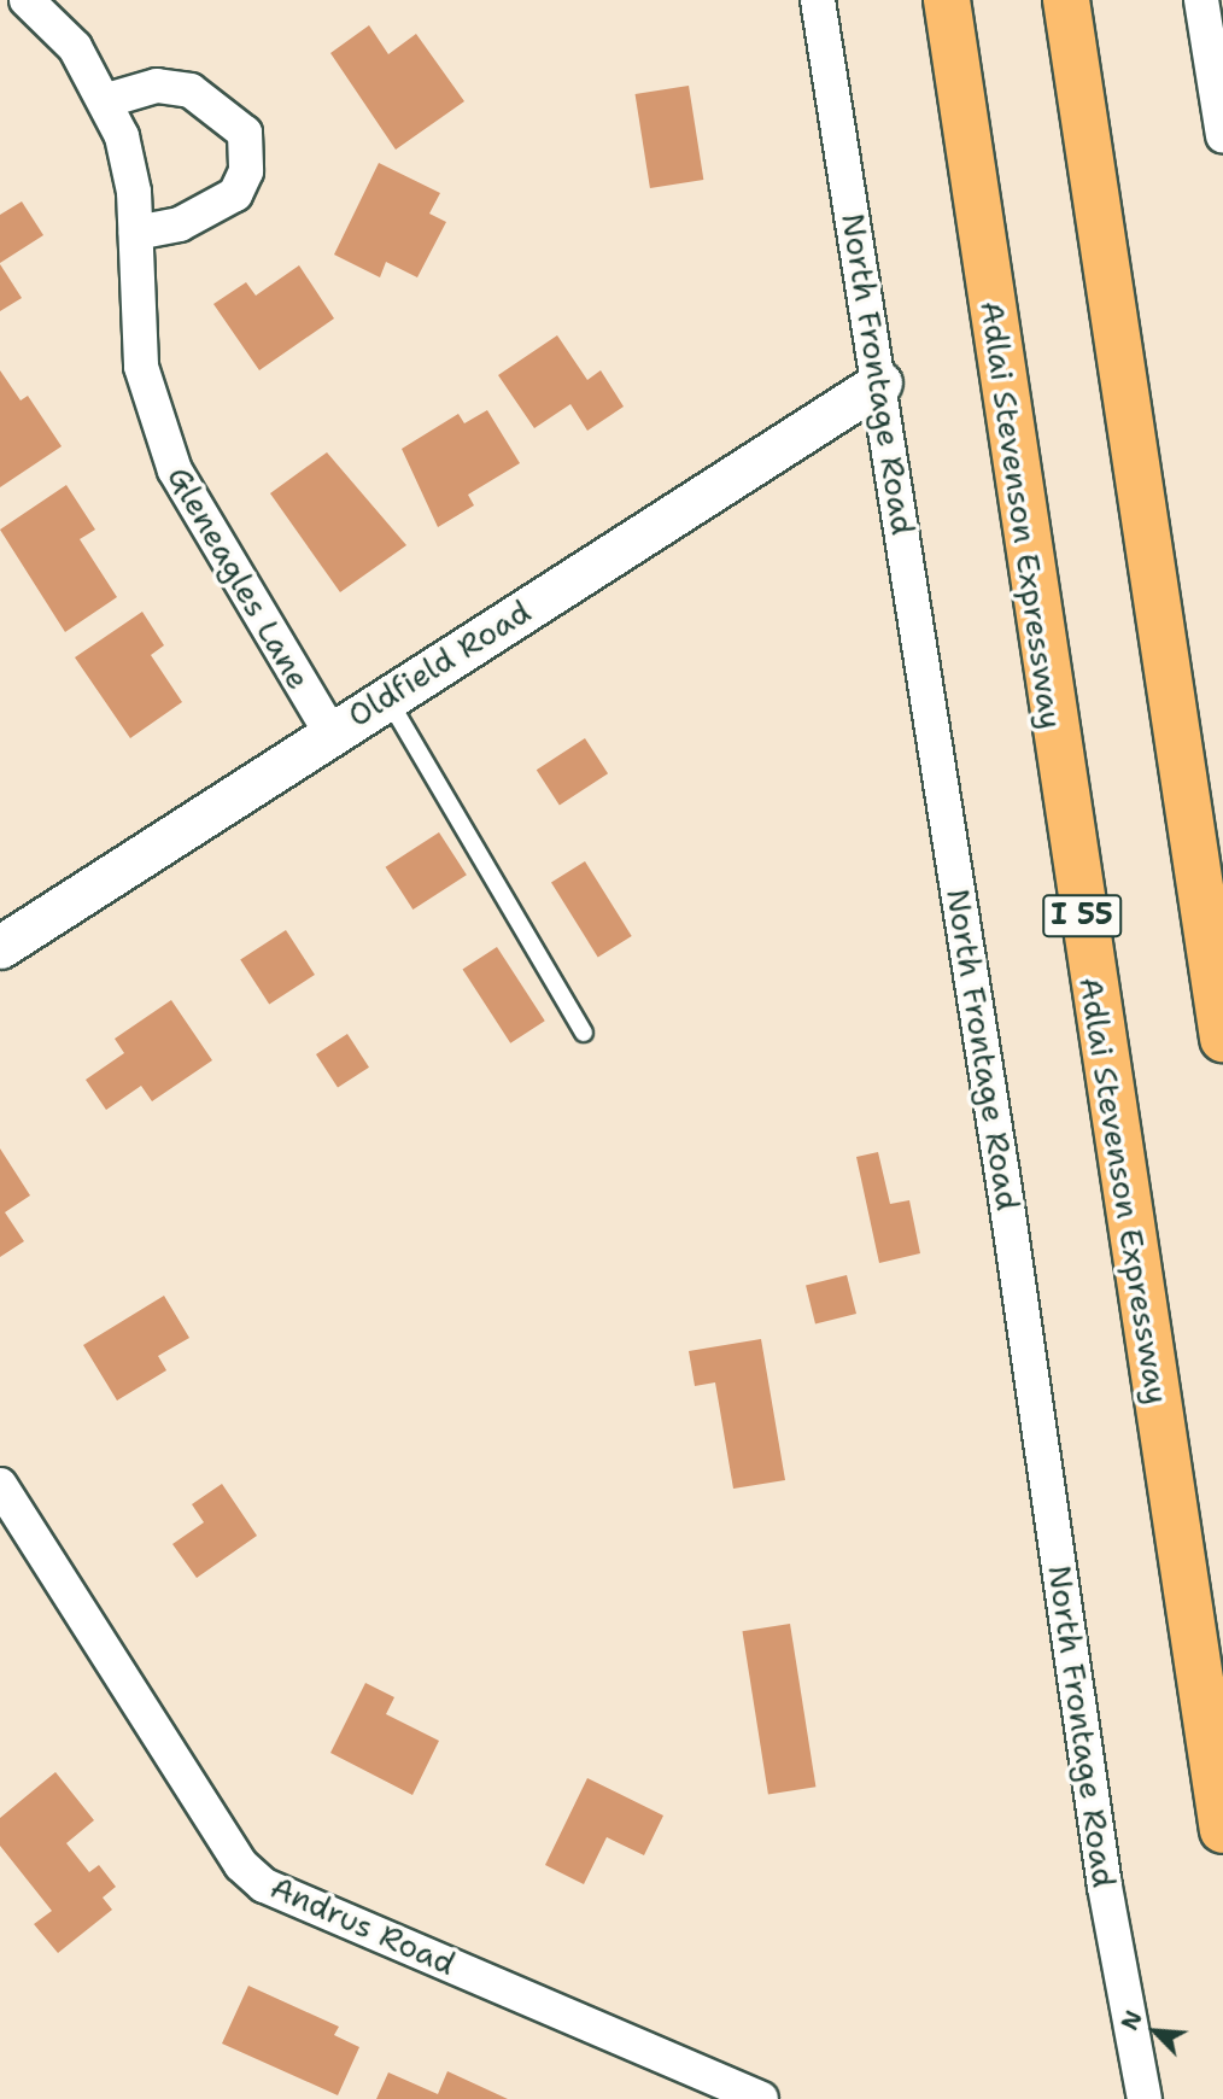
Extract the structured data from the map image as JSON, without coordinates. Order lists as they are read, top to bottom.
{
  "streets": {
    "highway": ["Adlai Stevenson Expressway", "I 55"],
    "street": [
      "North Frontage Road",
      "Gleneagles Lane",
      "Oldfield Road",
      "Andrus Road"
    ]
  },
  "crossings": [
    ["North Frontage Road", "Oldfield Road"],
    ["Gleneagles Lane", "Oldfield Road"]
  ],
  "north": "top left"
}
